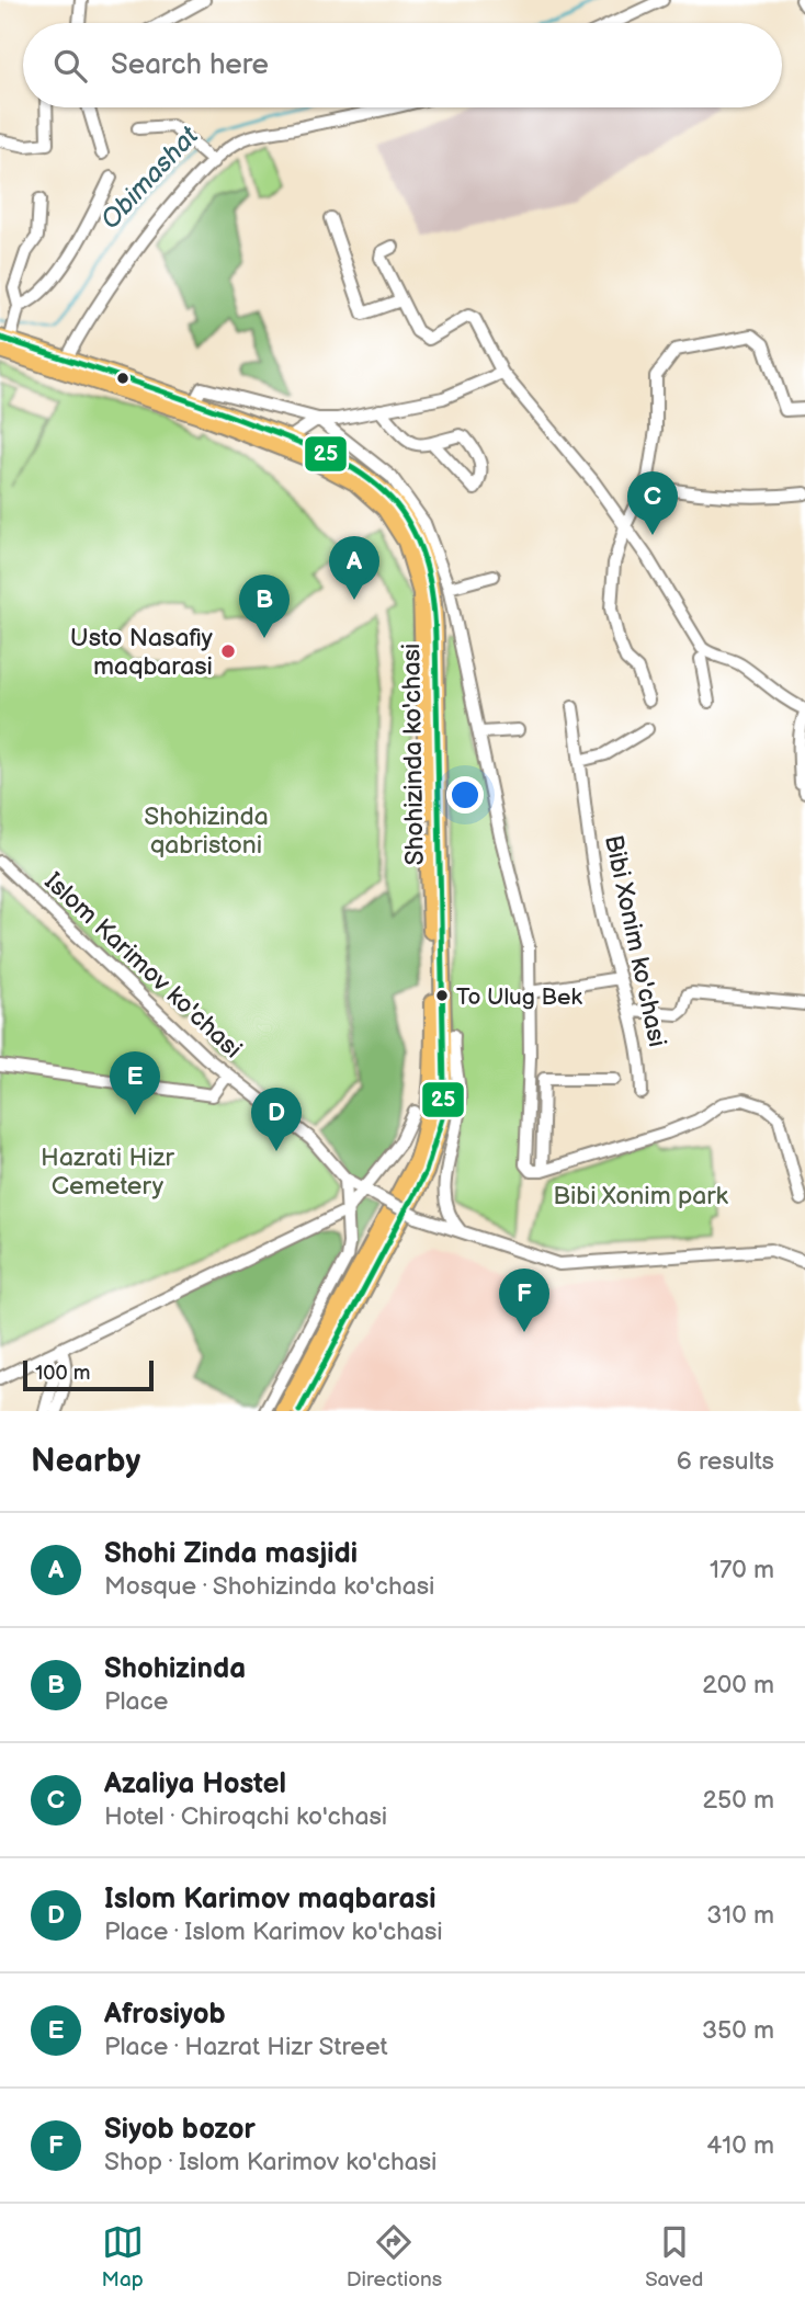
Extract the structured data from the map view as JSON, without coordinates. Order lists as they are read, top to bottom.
{
  "streets": {
    "main road": ["Shohizinda ko'chasi"],
    "street": ["Bibi Xonim ko'chasi", "Islom Karimov ko'chasi"]
  },
  "water": ["Obimashat"],
  "parks": ["Shohizinda qabristoni", "Hazrati Hizr Cemetery", "Bibi Xonim park"],
  "places": ["Usto Nasafiy maqbarasi", "To Ulug Bek"],
  "lines": ["transit line 25"],
  "scale_bar": "100 m",
  "page": {
    "search": "Search here",
    "pins": [
      "C",
      "A",
      "B",
      "E",
      "D",
      "F"
    ],
    "scale": "100 m",
    "heading": ["Nearby", "6 results"],
    "list": [
      {
        "mark": "A",
        "name": "Shohi Zinda masjidi",
        "note": "Mosque · Shohizinda ko'chasi",
        "value": "170 m"
      },
      {
        "mark": "B",
        "name": "Shohizinda",
        "note": "Place",
        "value": "200 m"
      },
      {
        "mark": "C",
        "name": "Azaliya Hostel",
        "note": "Hotel · Chiroqchi ko'chasi",
        "value": "250 m"
      },
      {
        "mark": "D",
        "name": "Islom Karimov maqbarasi",
        "note": "Place · Islom Karimov ko'chasi",
        "value": "310 m"
      },
      {
        "mark": "E",
        "name": "Afrosiyob",
        "note": "Place · Hazrat Hizr Street",
        "value": "350 m"
      },
      {
        "mark": "F",
        "name": "Siyob bozor",
        "note": "Shop · Islom Karimov ko'chasi",
        "value": "410 m"
      }
    ],
    "nav": ["Map", "Directions", "Saved"]
  }
}
